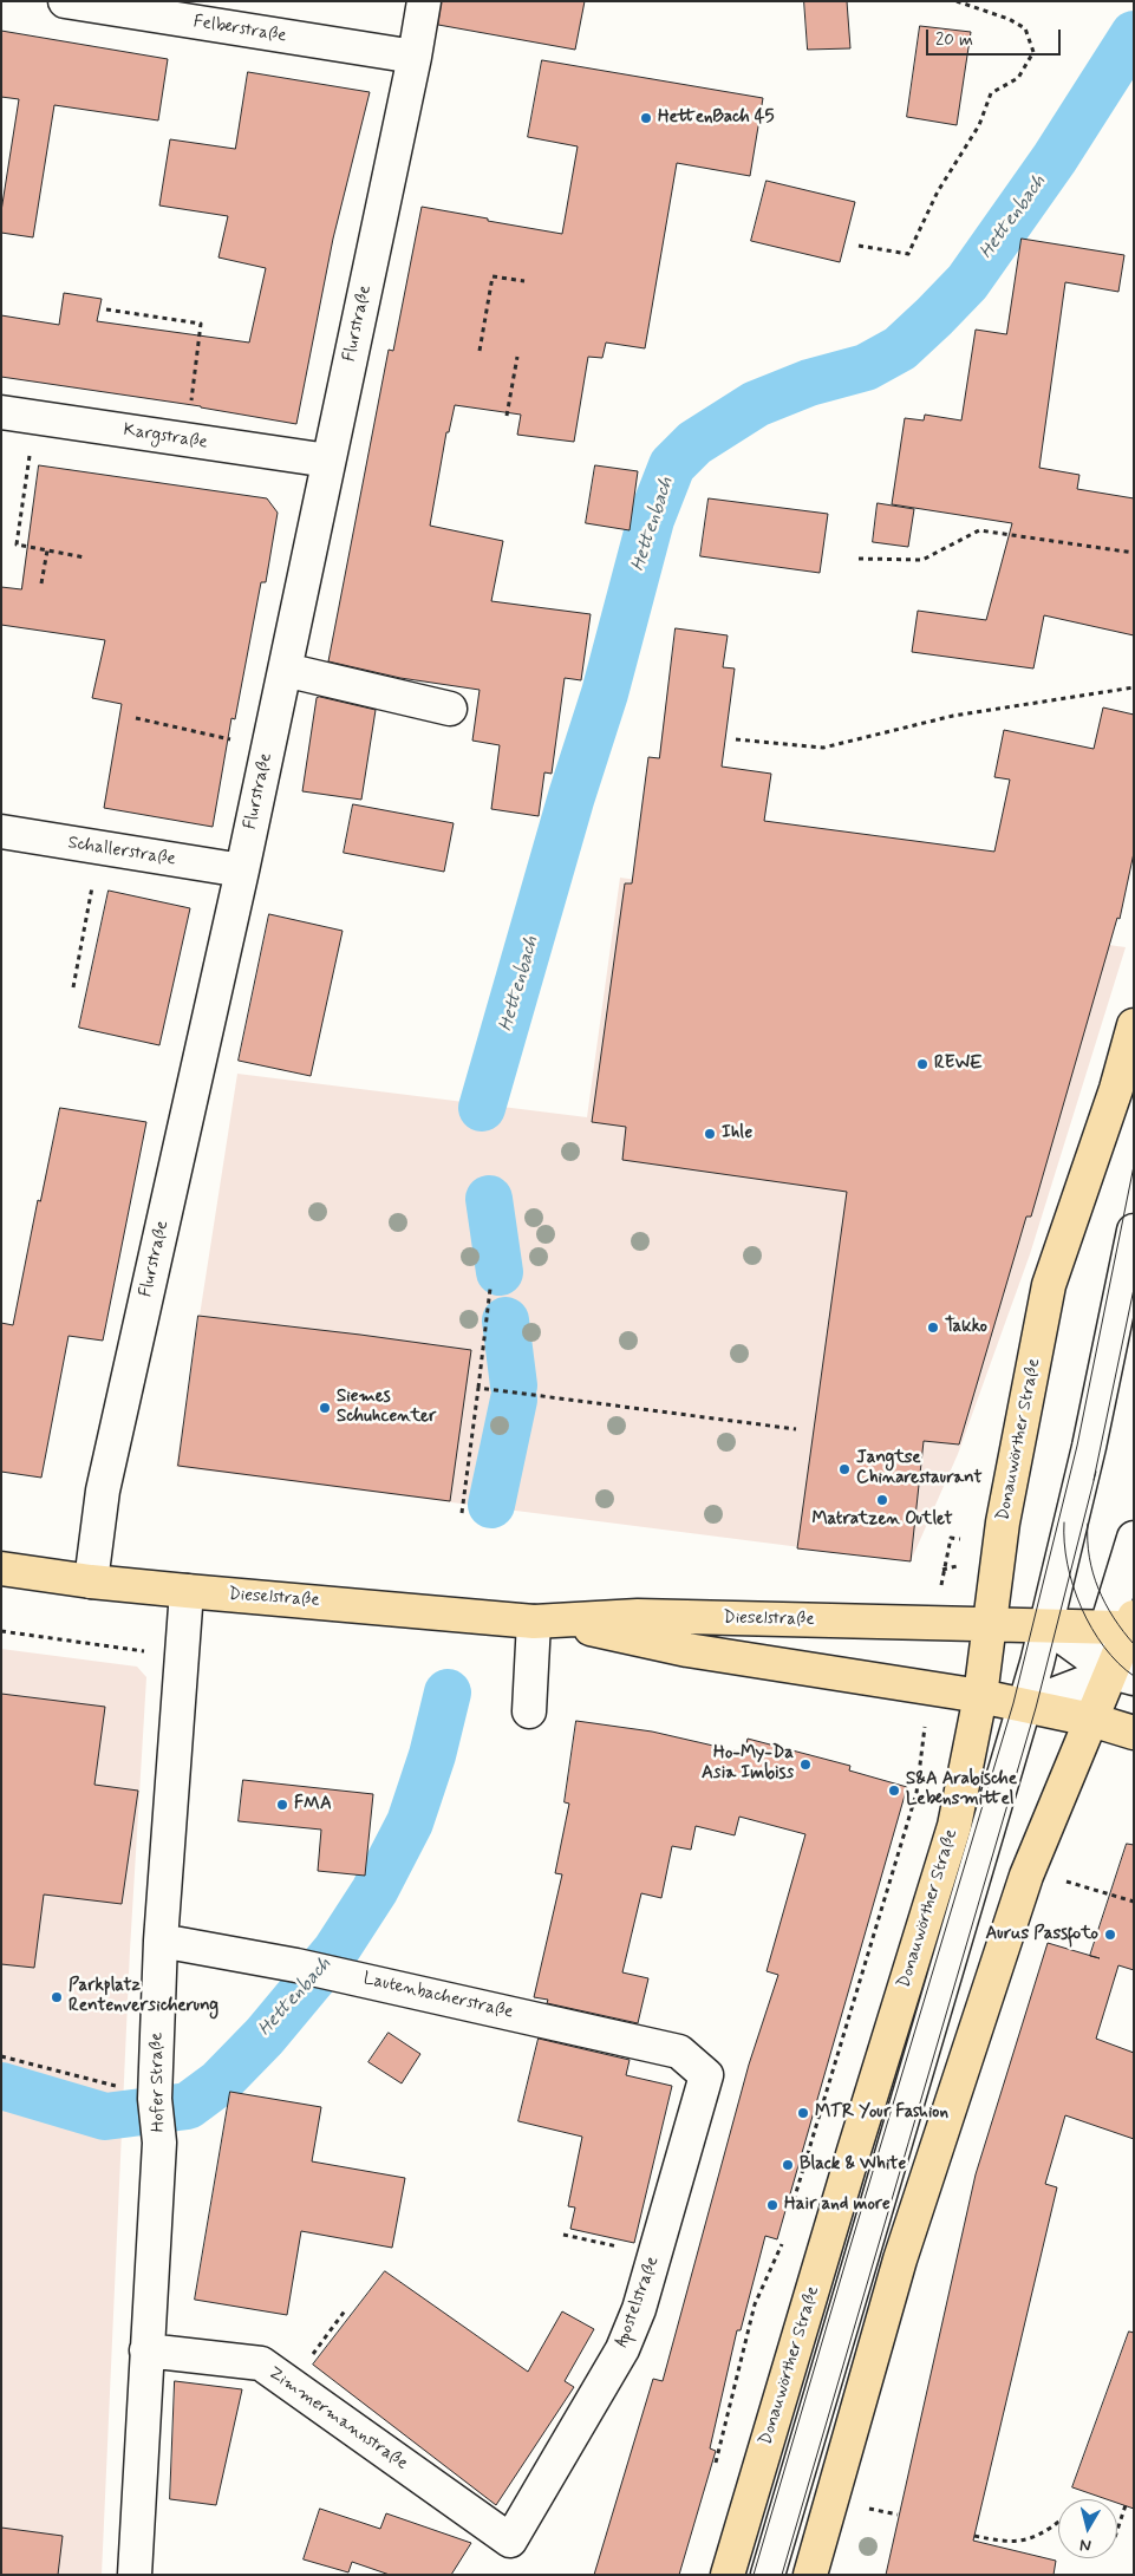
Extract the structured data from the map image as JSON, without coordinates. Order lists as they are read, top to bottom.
{
  "streets": {
    "main road": ["Donauwörther Straße", "Dieselstraße"],
    "street": [
      "Felberstraße",
      "Flurstraße",
      "Kargstraße",
      "Schallerstraße",
      "Lautenbacherstraße",
      "Hofer Straße",
      "Apostelstraße",
      "Zimmermannstraße"
    ]
  },
  "crossings": [
    ["Felberstraße", "Flurstraße"],
    ["Flurstraße", "Kargstraße"],
    ["Flurstraße", "Schallerstraße"],
    ["Flurstraße", "Dieselstraße"],
    ["Donauwörther Straße", "Dieselstraße"],
    ["Dieselstraße", "Hofer Straße"],
    ["Lautenbacherstraße", "Hofer Straße"],
    ["Lautenbacherstraße", "Apostelstraße"],
    ["Hofer Straße", "Zimmermannstraße"],
    ["Apostelstraße", "Zimmermannstraße"]
  ],
  "water": ["Hettenbach"],
  "places": [
    "HettenBach 45",
    "REWE",
    "Ihle",
    "Takko",
    "Siemes Schuhcenter",
    "Jangtse Chinarestaurant",
    "Matratzen Outlet",
    "Ho-My-Da Asia Imbiss",
    "S&A Arabische Lebensmittel",
    "FMA",
    "Aurus Passfoto",
    "Parkplatz Rentenversicherung",
    "MTR Your Fashion",
    "Black & White",
    "Hair and more"
  ],
  "scale_bar": "20 m",
  "north": "bottom"
}
